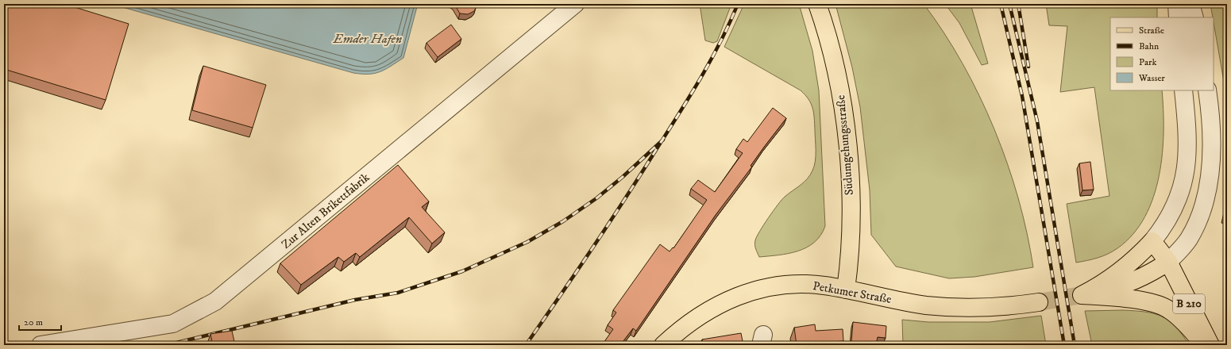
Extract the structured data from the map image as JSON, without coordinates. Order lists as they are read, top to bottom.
{
  "streets": {
    "main road": ["Südumgehungsstraße", "Petkumer Straße", "B 210"],
    "street": ["Zur Alten Brikettfabrik"]
  },
  "crossings": [
    ["Südumgehungsstraße", "Petkumer Straße"]
  ],
  "water": ["Emder Hafen"],
  "legend": [
    "Straße",
    "Bahn",
    "Park",
    "Wasser"
  ],
  "scale_bar": "20 m"
}
